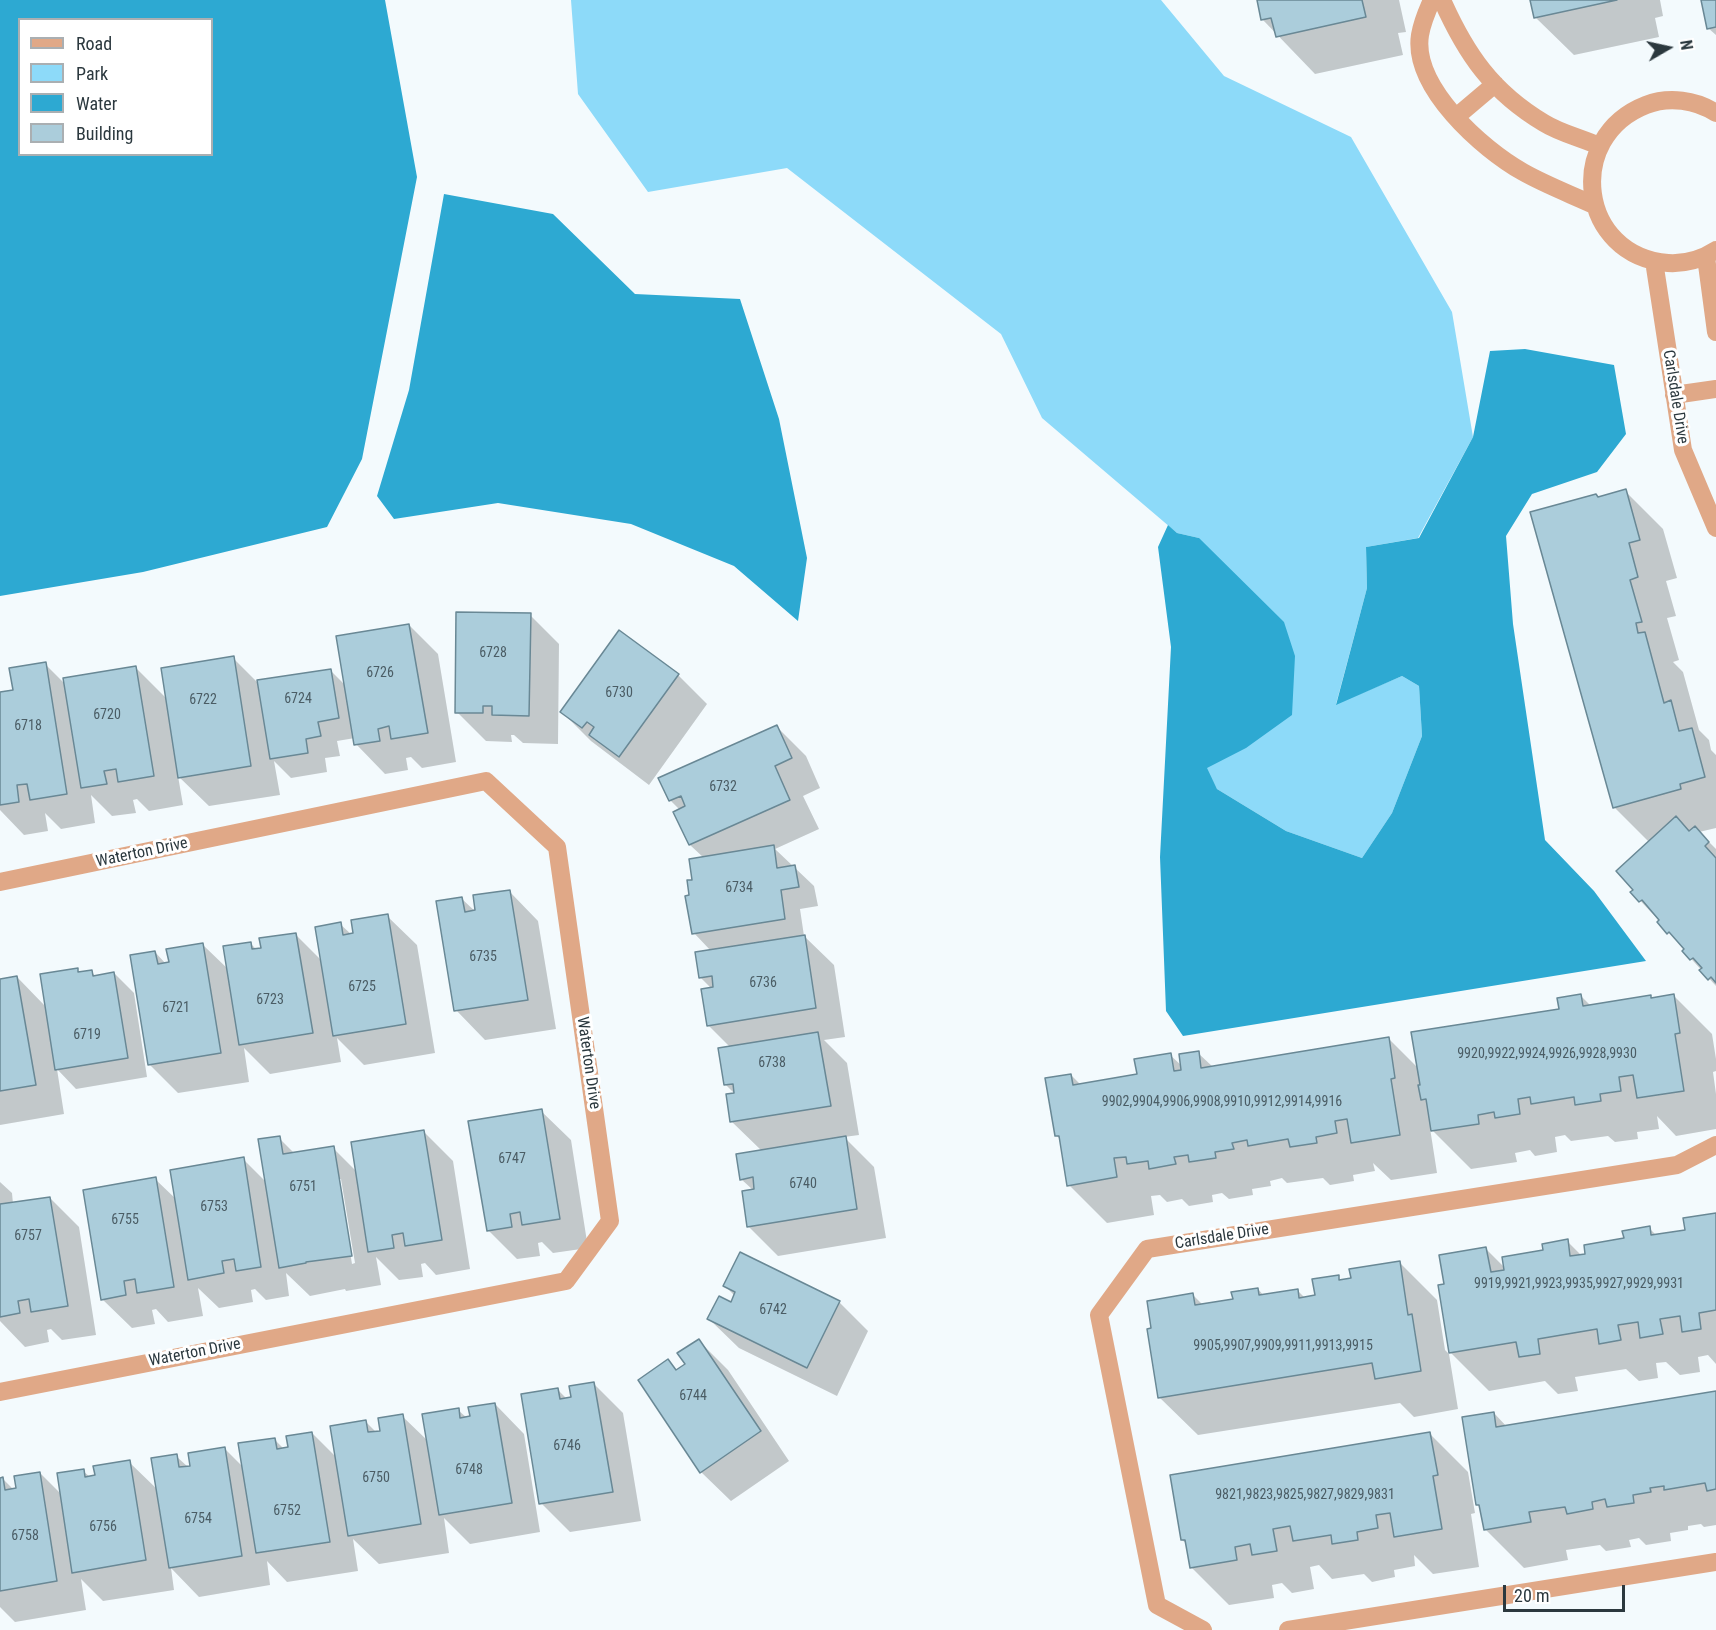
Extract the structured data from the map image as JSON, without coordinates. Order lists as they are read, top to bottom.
{
  "streets": {
    "street": ["Carlsdale Drive", "Waterton Drive"]
  },
  "house_numbers": [
    "6728",
    "6726",
    "6730",
    "6724",
    "6722",
    "6720",
    "6718",
    "6732",
    "6734",
    "6735",
    "6736",
    "6725",
    "6723",
    "6721",
    "6719",
    "9920,9922,9924,9926,9928,9930",
    "6738",
    "9902,9904,9906,9908,9910,9912,9914,9916",
    "6747",
    "6740",
    "6751",
    "6753",
    "6755",
    "6757",
    "9919,9921,9923,9935,9927,9929,9931",
    "6742",
    "9905,9907,9909,9911,9913,9915",
    "6744",
    "6746",
    "6748",
    "6750",
    "9821,9823,9825,9827,9829,9831",
    "6752",
    "6754",
    "6756",
    "6758"
  ],
  "legend": [
    "Road",
    "Park",
    "Water",
    "Building"
  ],
  "scale_bar": "20 m",
  "north": "right"
}
